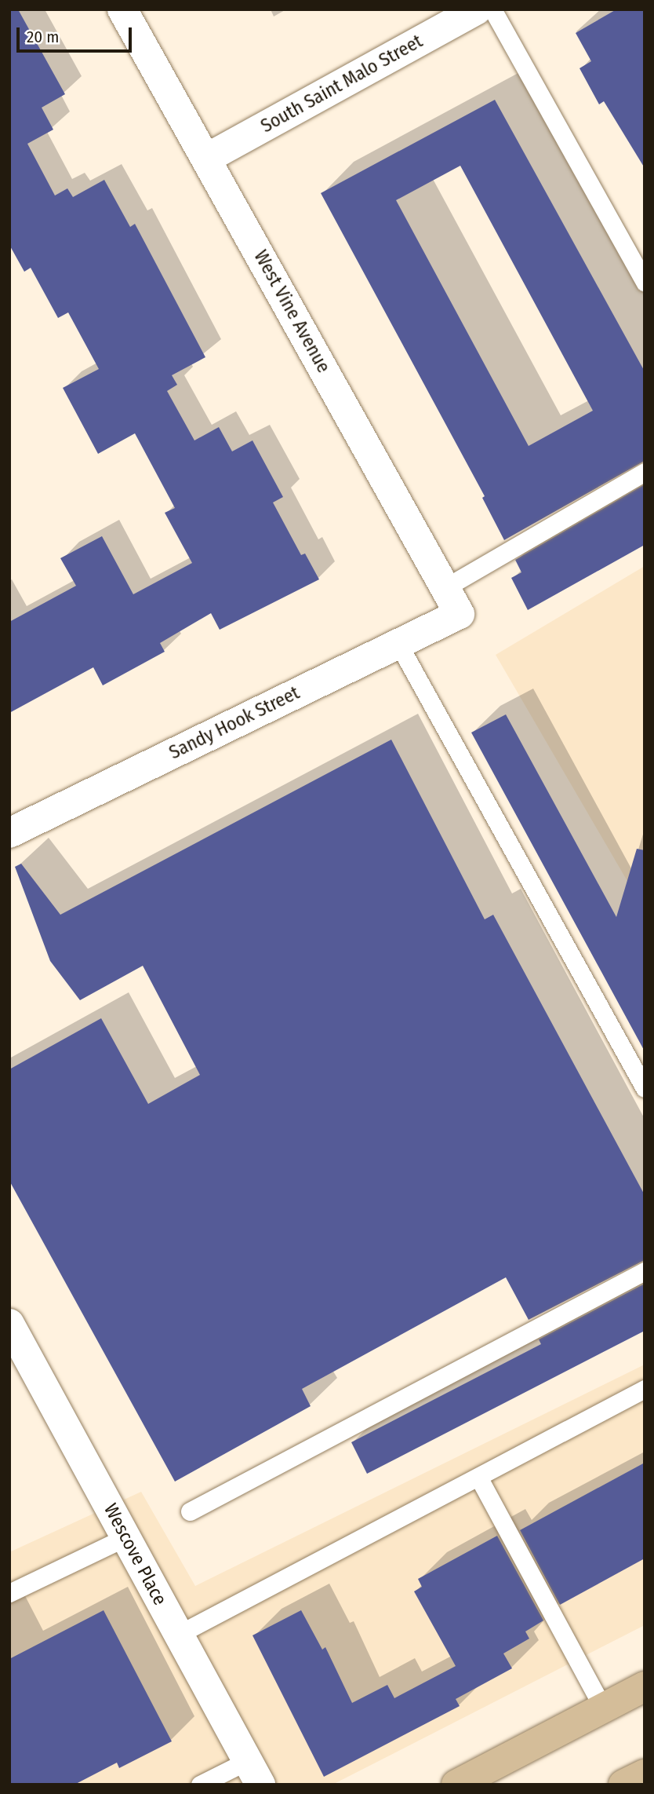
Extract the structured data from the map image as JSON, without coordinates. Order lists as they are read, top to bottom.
{
  "streets": {
    "street": [
      "South Saint Malo Street",
      "West Vine Avenue",
      "Sandy Hook Street",
      "Wescove Place"
    ]
  },
  "crossings": [
    ["South Saint Malo Street", "West Vine Avenue"],
    ["West Vine Avenue", "Sandy Hook Street"]
  ],
  "scale_bar": "20 m"
}
